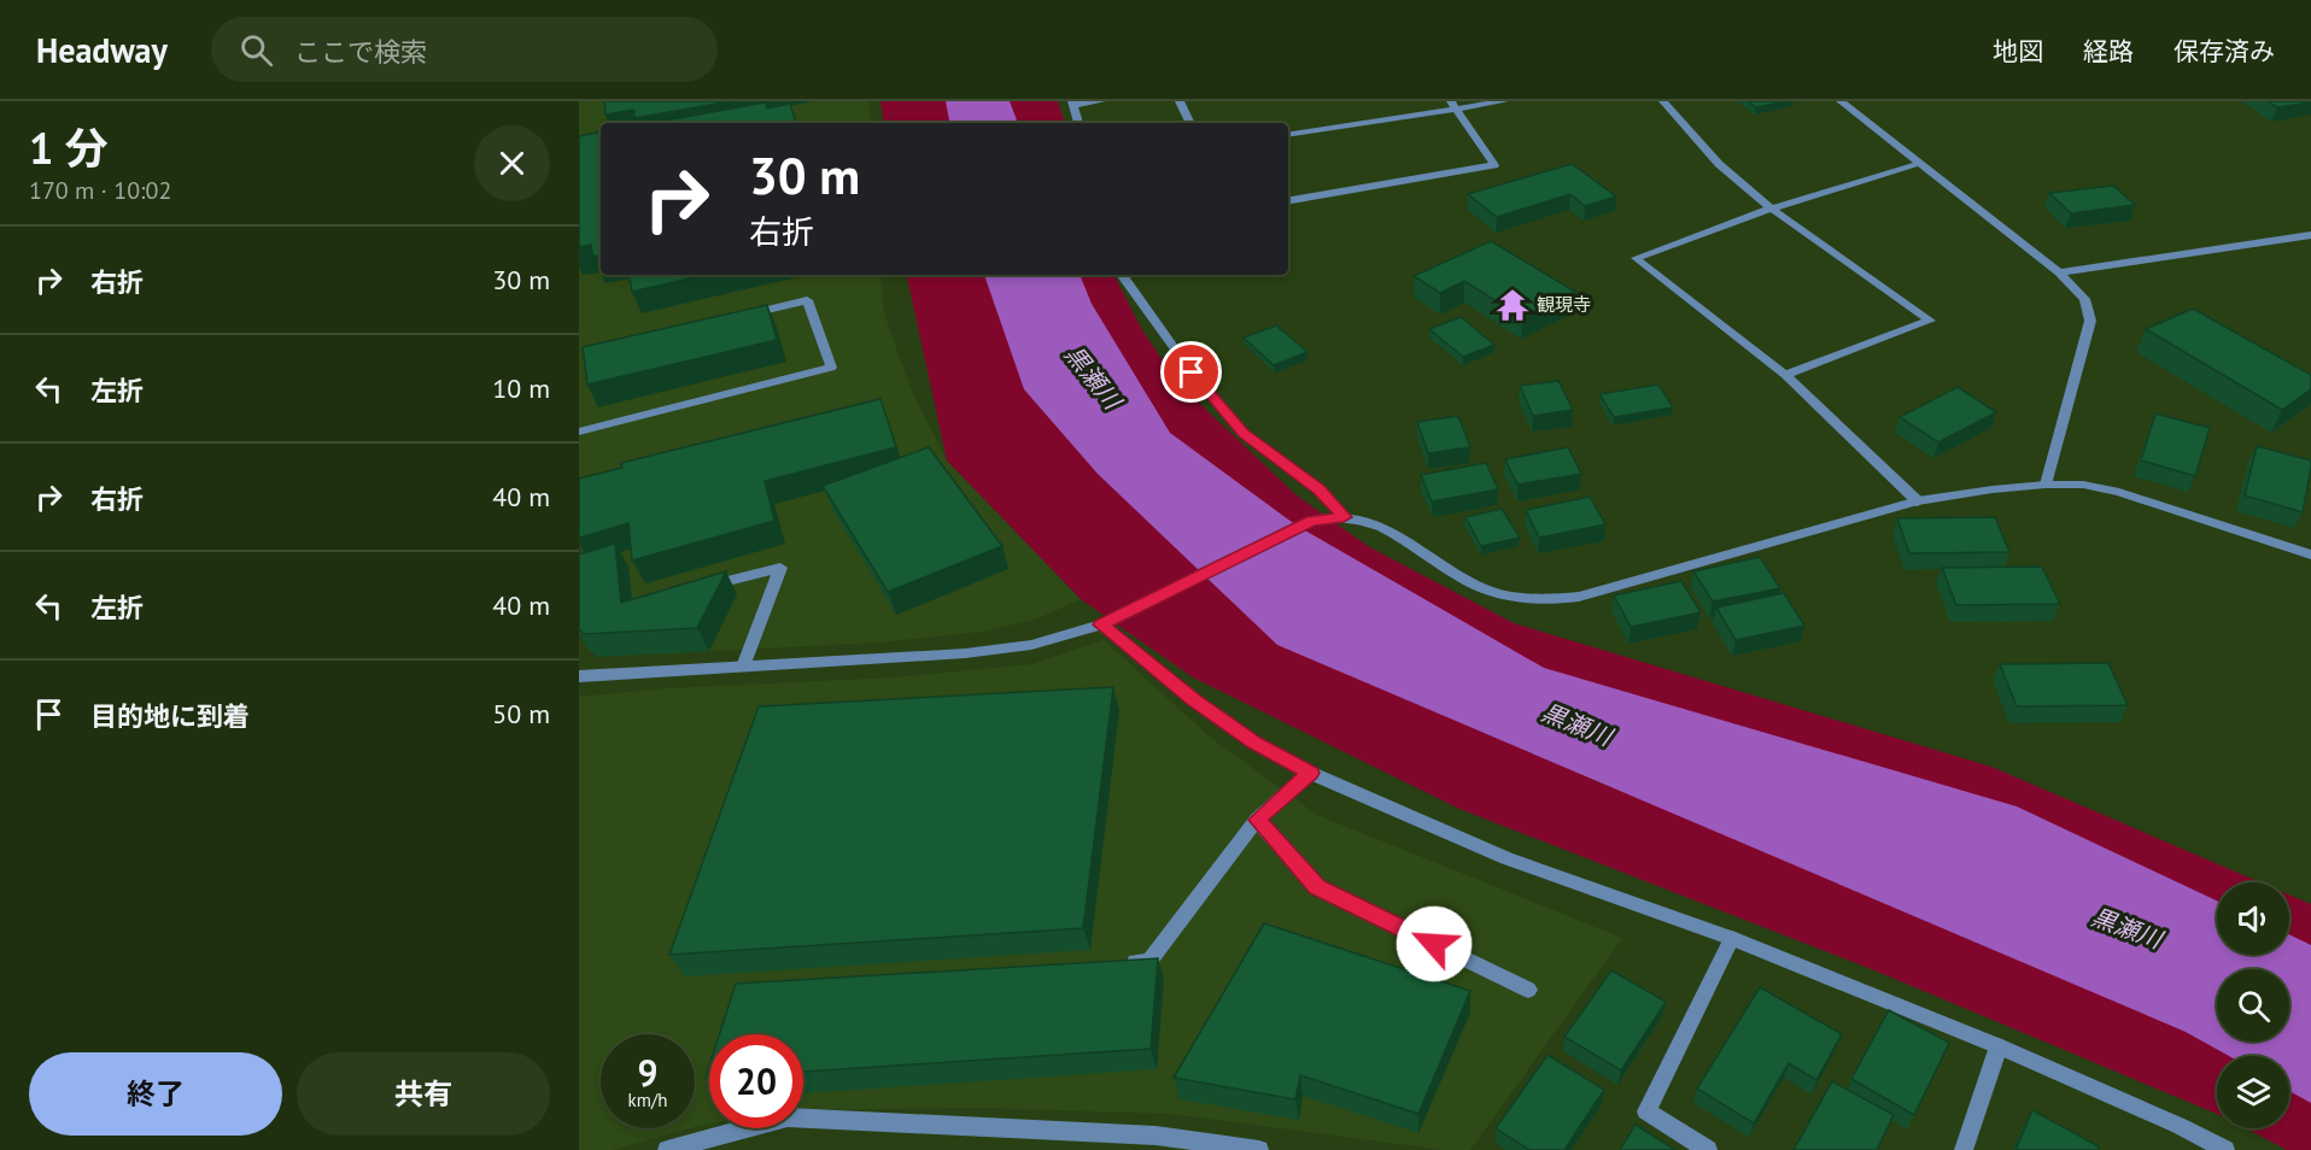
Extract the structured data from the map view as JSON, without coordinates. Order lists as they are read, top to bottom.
{
  "water": ["黒瀬川"],
  "places": {
    "temple": ["観現寺"]
  },
  "page": {
    "header": "Headway",
    "search": "ここで検索",
    "nav": ["地図", "経路", "保存済み"],
    "heading": ["1 分", "170 m · 10:02"],
    "turn": ["30 m", "右折"],
    "list": [
      {
        "name": "右折",
        "value": "30 m"
      },
      {
        "name": "左折",
        "value": "10 m"
      },
      {
        "name": "右折",
        "value": "40 m"
      },
      {
        "name": "左折",
        "value": "40 m"
      },
      {
        "name": "目的地に到着",
        "value": "50 m"
      }
    ],
    "speed": "9 km/h",
    "limit": "20",
    "buttons": ["終了", "共有"]
  }
}
